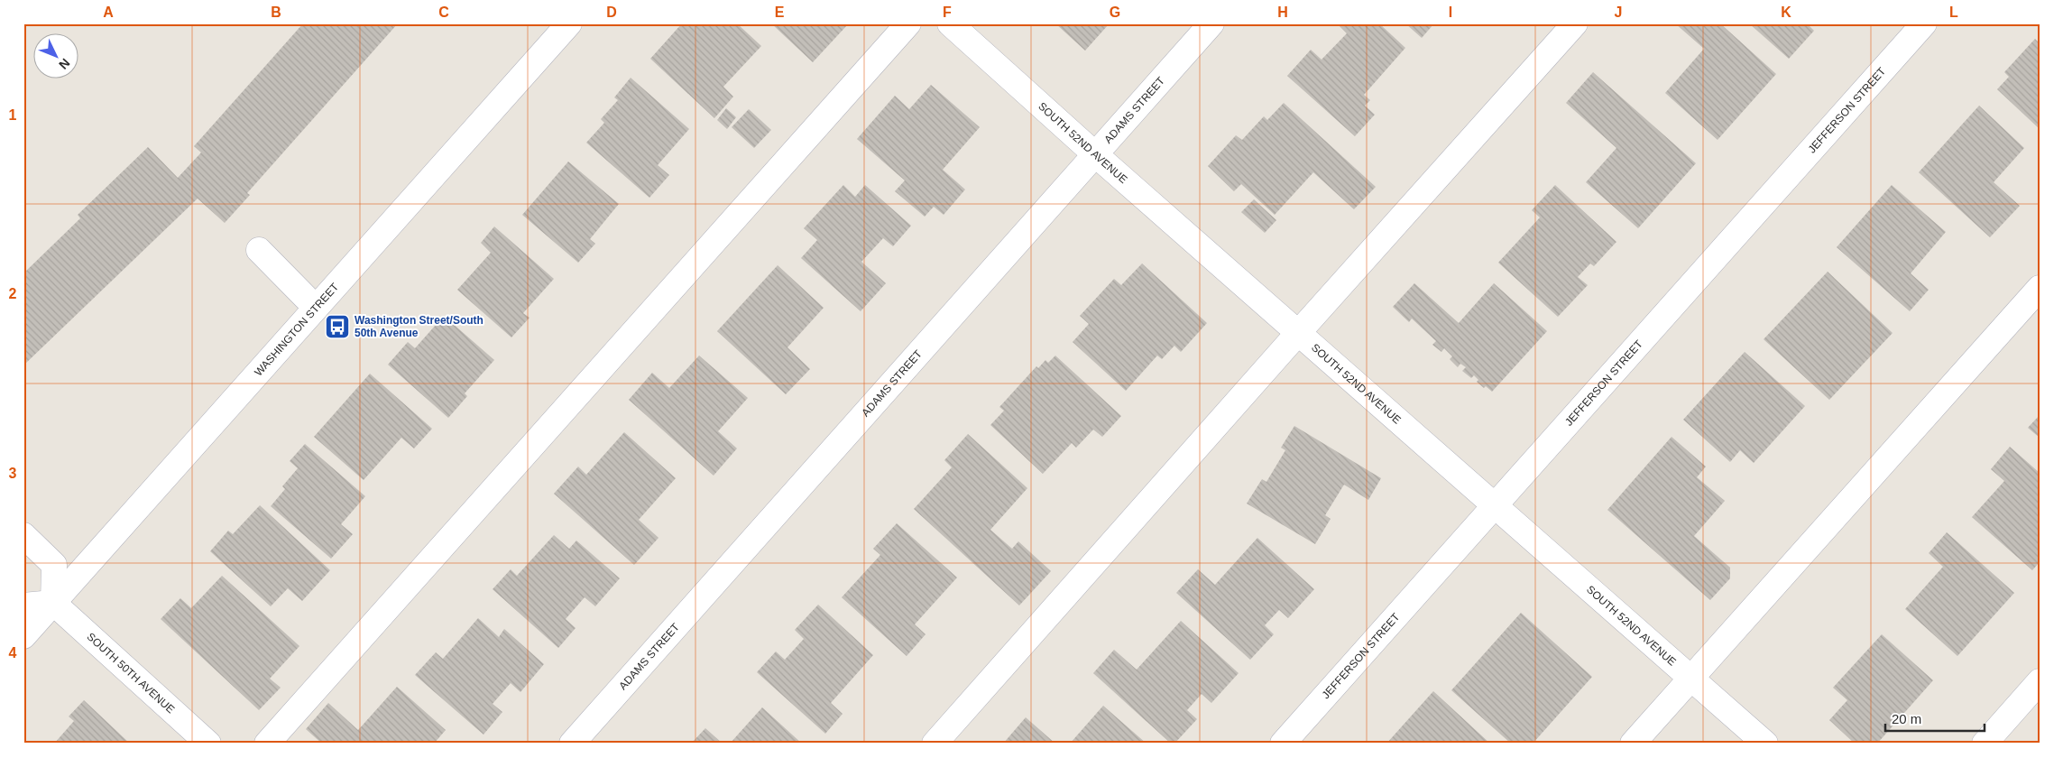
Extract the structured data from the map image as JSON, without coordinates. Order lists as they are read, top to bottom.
{
  "streets": {
    "street": [
      "ADAMS STREET",
      "JEFFERSON STREET",
      "SOUTH 52ND AVENUE",
      "WASHINGTON STREET",
      "SOUTH 50TH AVENUE"
    ]
  },
  "crossings": [
    ["ADAMS STREET", "SOUTH 52ND AVENUE"],
    ["JEFFERSON STREET", "SOUTH 52ND AVENUE"],
    ["WASHINGTON STREET", "SOUTH 50TH AVENUE"]
  ],
  "places": {
    "bus stop": ["Washington Street/South 50th Avenue"]
  },
  "scale_bar": "20 m",
  "north": "bottom right",
  "grid": {
    "columns": [
      "A",
      "B",
      "C",
      "D",
      "E",
      "F",
      "G",
      "H",
      "I",
      "J",
      "K",
      "L"
    ],
    "rows": [
      "1",
      "2",
      "3",
      "4"
    ]
  }
}
